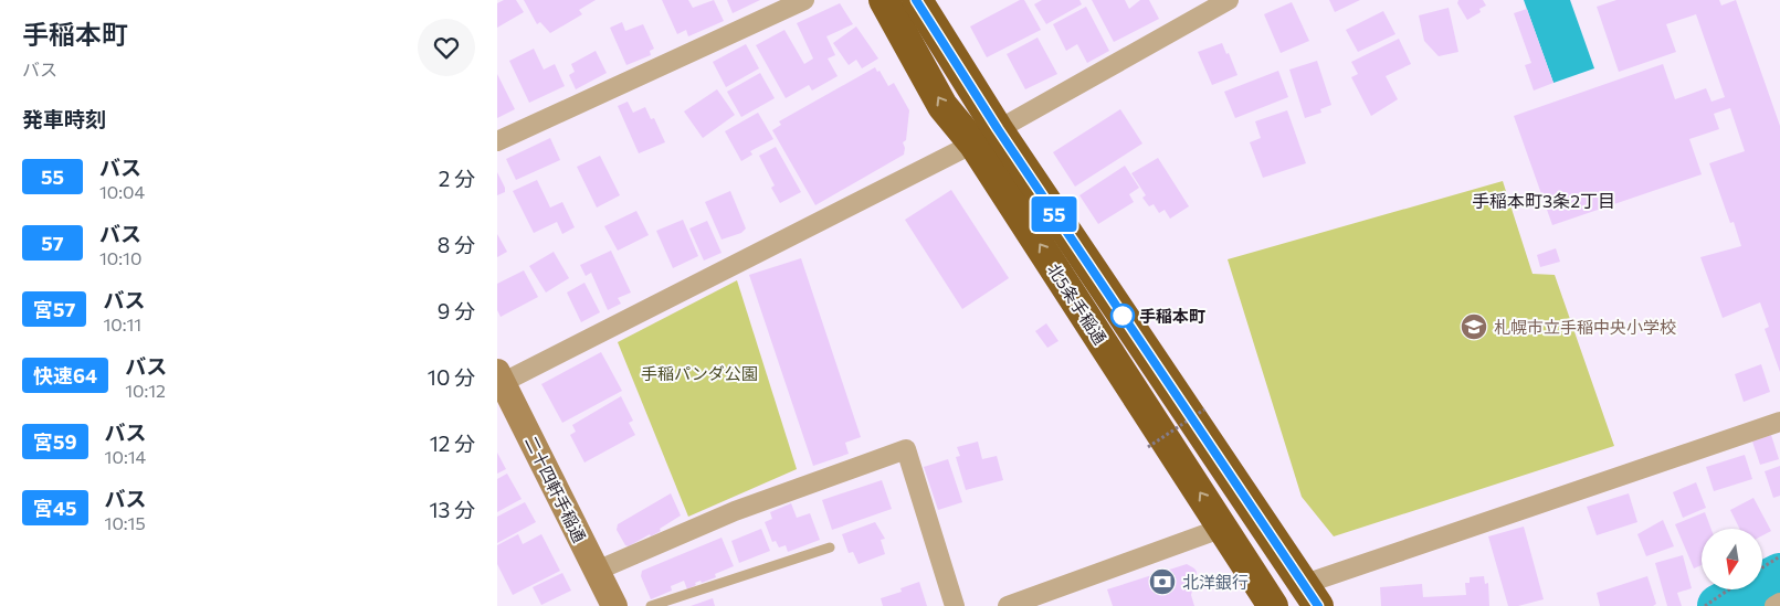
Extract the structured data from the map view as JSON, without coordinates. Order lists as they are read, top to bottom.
{
  "streets": {
    "highway": ["北5条手稲通"],
    "street": ["二十四軒手稲通"]
  },
  "districts": ["手稲本町3条2丁目"],
  "parks": ["手稲パンダ公園"],
  "places": {
    "other": ["手稲本町"],
    "school or university": ["札幌市立手稲中央小学校"],
    "bank": ["北洋銀行"]
  },
  "lines": ["bus line 55"],
  "north": "bottom",
  "page": {
    "heading": [
      ["手稲本町", "バス"],
      "発車時刻"
    ],
    "on_map": "55",
    "list": [
      {
        "mark": "55",
        "name": "バス",
        "note": "10:04",
        "value": "2 分"
      },
      {
        "mark": "57",
        "name": "バス",
        "note": "10:10",
        "value": "8 分"
      },
      {
        "mark": "宮57",
        "name": "バス",
        "note": "10:11",
        "value": "9 分"
      },
      {
        "mark": "快速64",
        "name": "バス",
        "note": "10:12",
        "value": "10 分"
      },
      {
        "mark": "宮59",
        "name": "バス",
        "note": "10:14",
        "value": "12 分"
      },
      {
        "mark": "宮45",
        "name": "バス",
        "note": "10:15",
        "value": "13 分"
      }
    ]
  }
}
